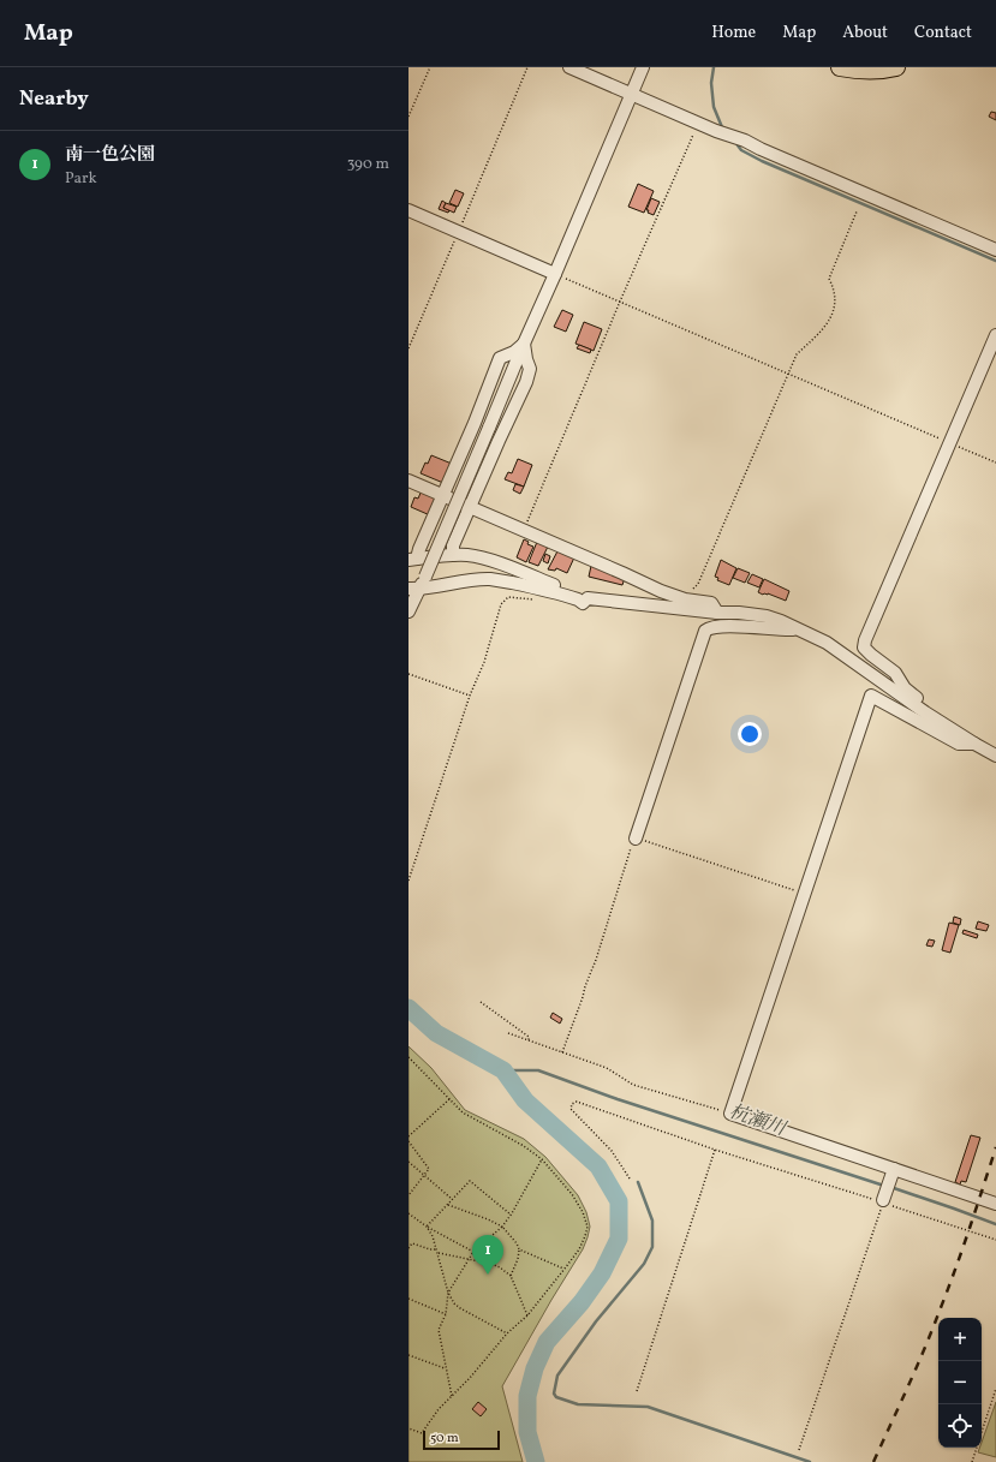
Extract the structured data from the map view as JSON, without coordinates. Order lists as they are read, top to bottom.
{
  "water": ["杭瀬川"],
  "scale_bar": "50 m",
  "page": {
    "header": "Map",
    "nav": [
      "Home",
      "Map",
      "About",
      "Contact"
    ],
    "heading": "Nearby",
    "list": [
      {
        "mark": "1",
        "name": "南一色公園",
        "note": "Park",
        "value": "390 m"
      }
    ],
    "pins": "1",
    "map_buttons": ["+", "−"],
    "scale": "50 m"
  }
}
